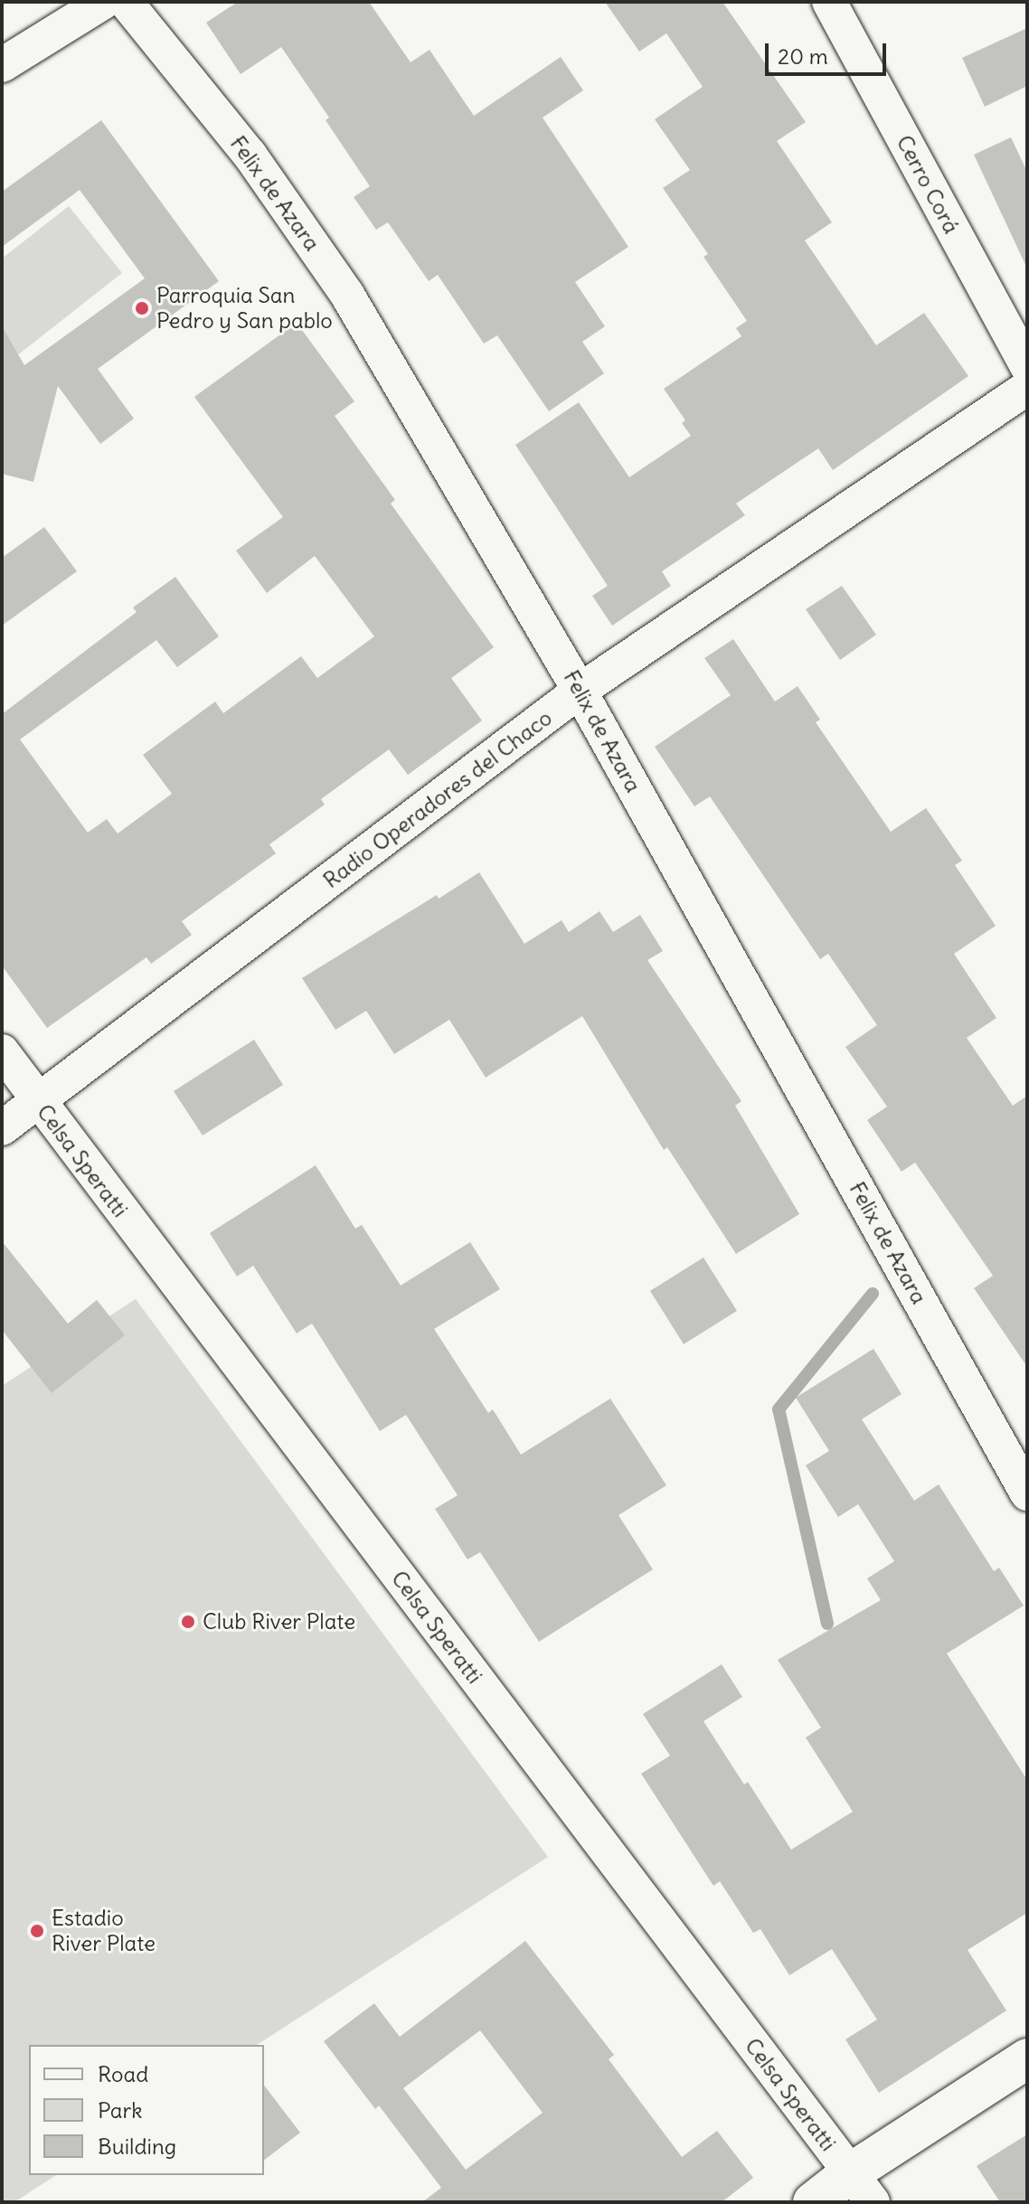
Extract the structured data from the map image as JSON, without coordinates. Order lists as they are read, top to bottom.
{
  "streets": {
    "street": [
      "Cerro Corá",
      "Felix de Azara",
      "Radio Operadores del Chaco",
      "Celsa Speratti"
    ]
  },
  "crossings": [
    ["Felix de Azara", "Radio Operadores del Chaco"],
    ["Radio Operadores del Chaco", "Celsa Speratti"]
  ],
  "places": ["Parroquia San Pedro y San pablo", "Club River Plate", "Estadio River Plate"],
  "legend": ["Road", "Park", "Building"],
  "scale_bar": "20 m"
}
